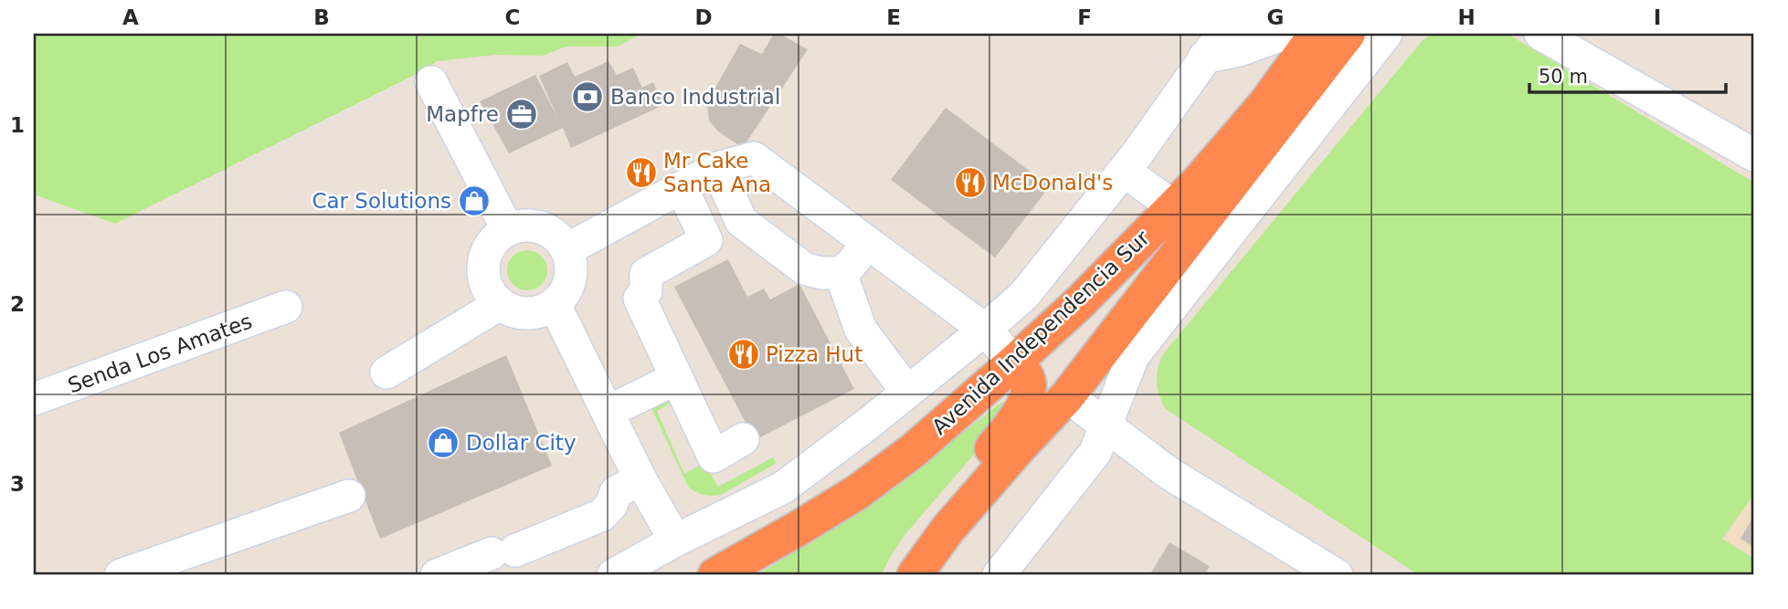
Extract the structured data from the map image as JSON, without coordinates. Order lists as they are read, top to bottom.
{
  "streets": {
    "highway": ["Avenida Independencia Sur"],
    "street": ["Senda Los Amates"]
  },
  "places": {
    "bank": ["Banco Industrial"],
    "office": ["Mapfre"],
    "restaurant": ["Mr Cake Santa Ana", "McDonald's", "Pizza Hut"],
    "shop": ["Car Solutions", "Dollar City"]
  },
  "scale_bar": "50 m",
  "grid": {
    "columns": [
      "A",
      "B",
      "C",
      "D",
      "E",
      "F",
      "G",
      "H",
      "I"
    ],
    "rows": ["1", "2", "3"]
  }
}
